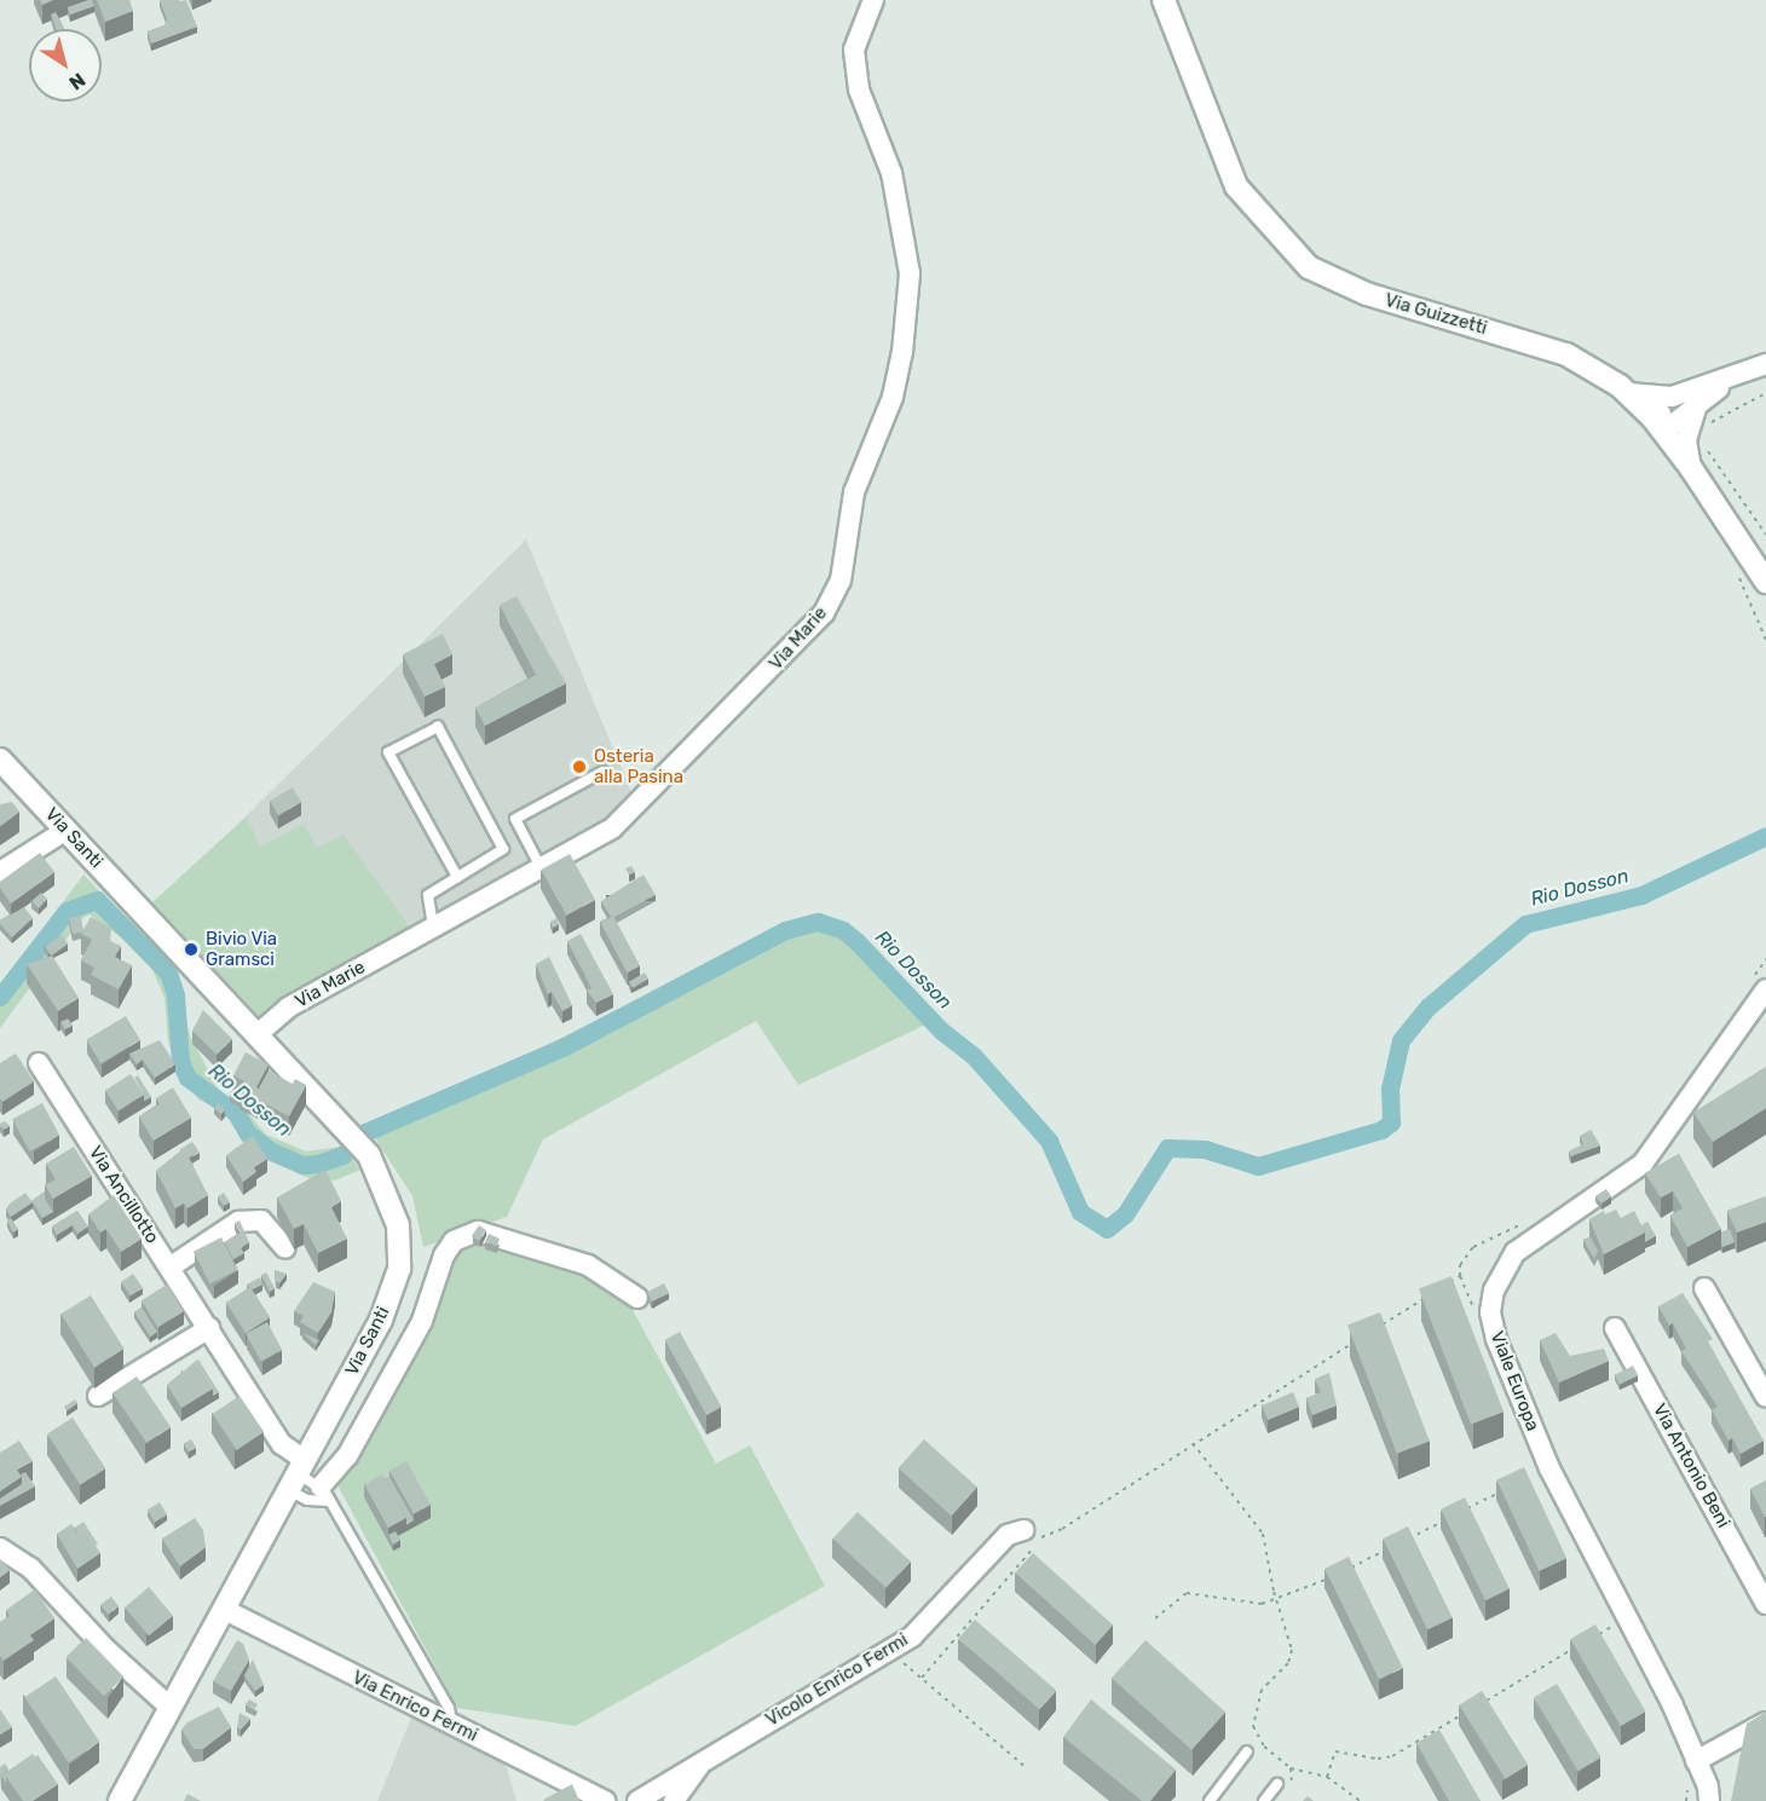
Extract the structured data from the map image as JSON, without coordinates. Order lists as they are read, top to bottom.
{
  "streets": {
    "street": [
      "Via Guizzetti",
      "Via Marie",
      "Via Santi",
      "Via Ancillotto",
      "Viale Europa",
      "Via Antonio Beni",
      "Vicolo Enrico Fermi",
      "Via Enrico Fermi"
    ]
  },
  "crossings": [
    ["Via Marie", "Via Santi"],
    ["Via Santi", "Via Ancillotto"],
    ["Via Santi", "Via Enrico Fermi"]
  ],
  "water": ["Rio Dosson"],
  "places": ["Osteria alla Pasina", "Bivio Via Gramsci"],
  "north": "bottom right"
}
